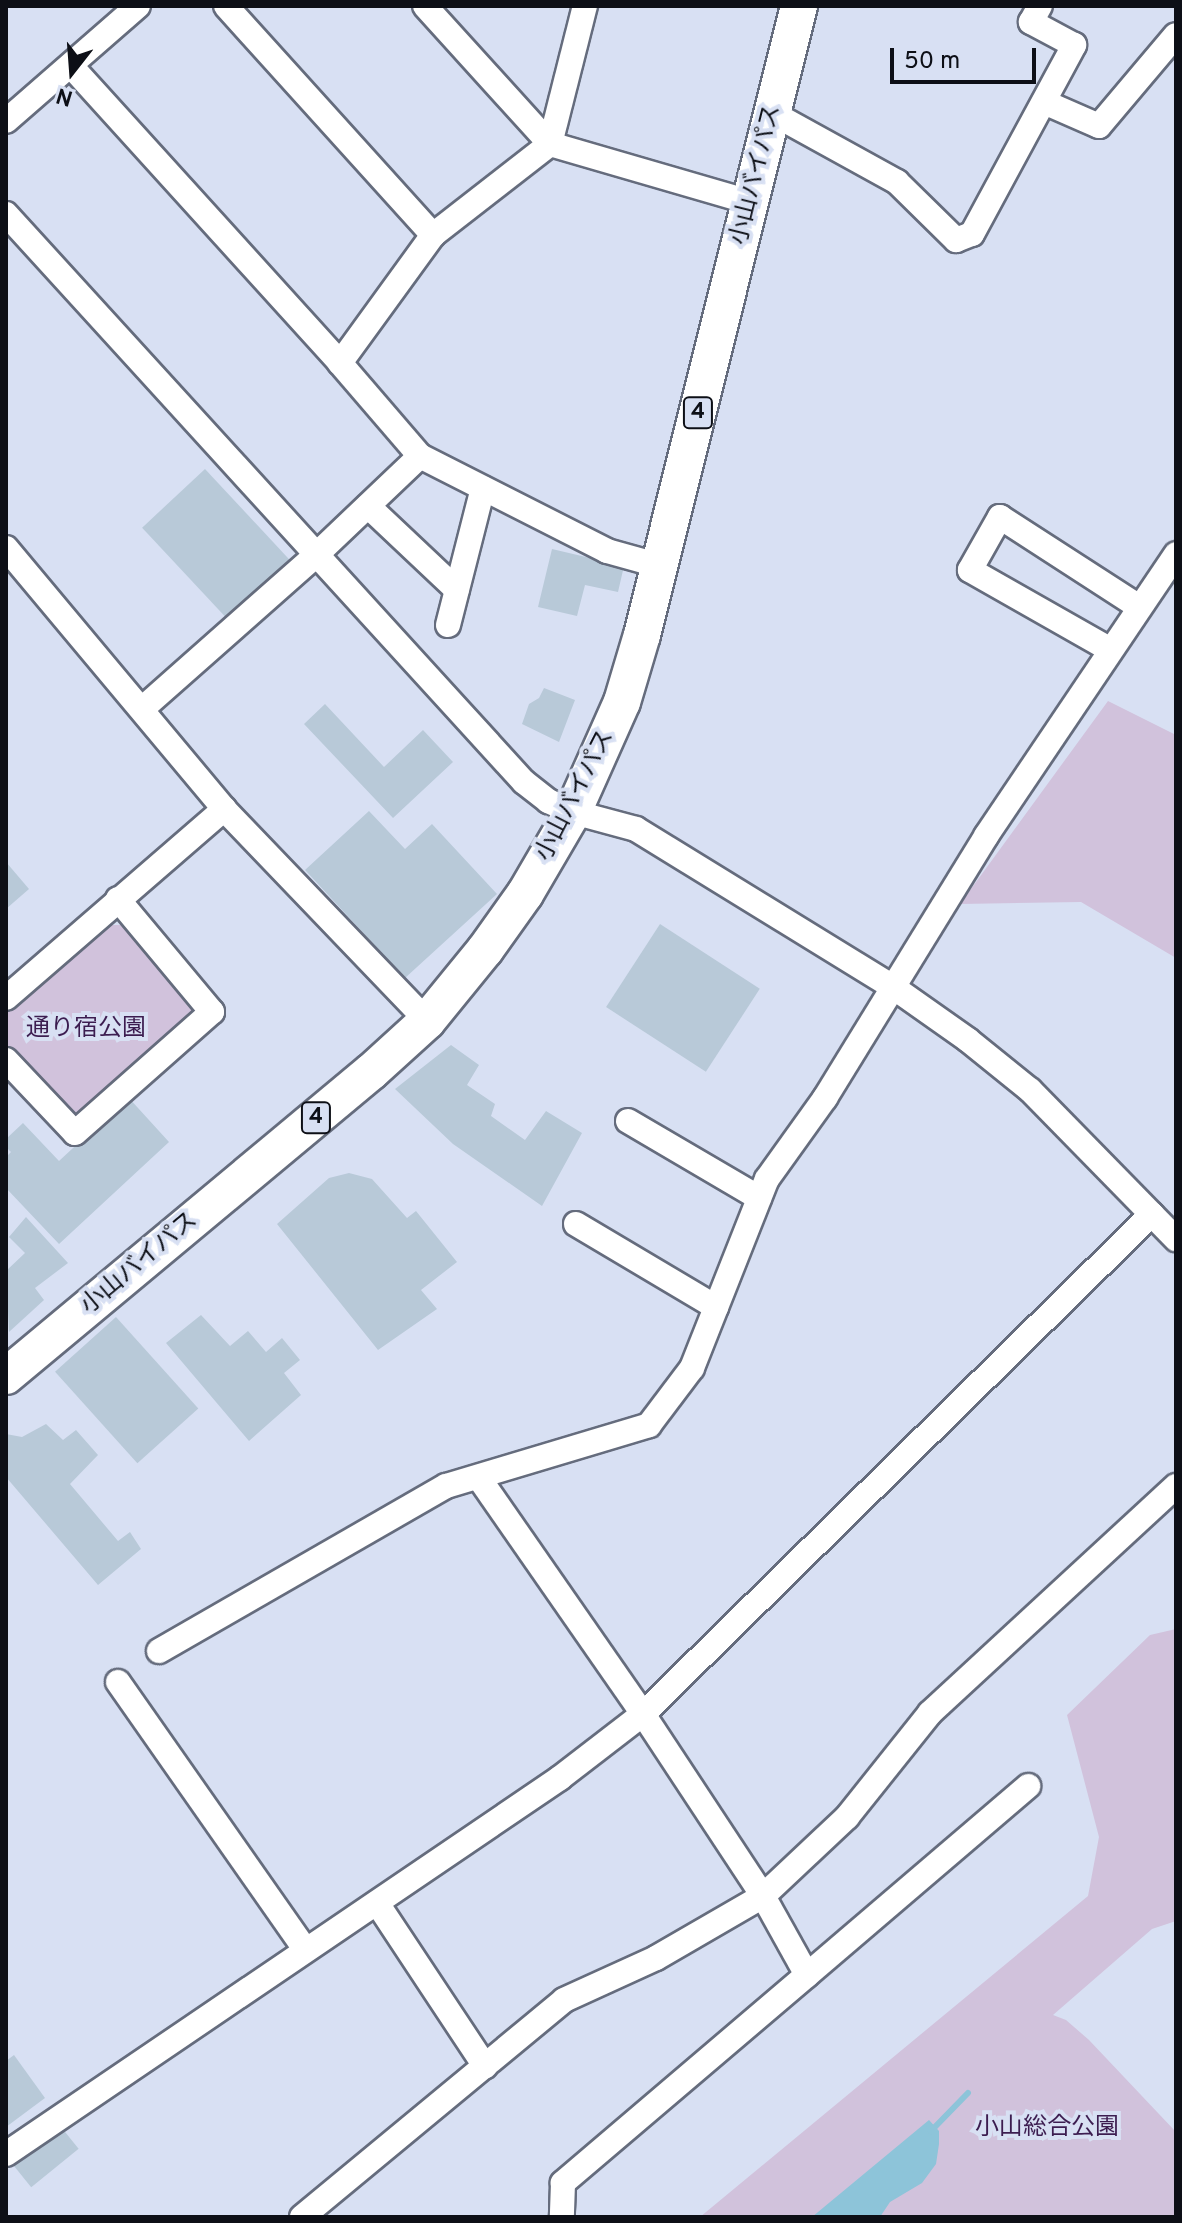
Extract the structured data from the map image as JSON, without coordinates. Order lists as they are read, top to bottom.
{
  "streets": {
    "highway": ["小山バイパス", "4"]
  },
  "parks": ["通り宿公園", "小山総合公園"],
  "scale_bar": "50 m",
  "north": "bottom"
}
